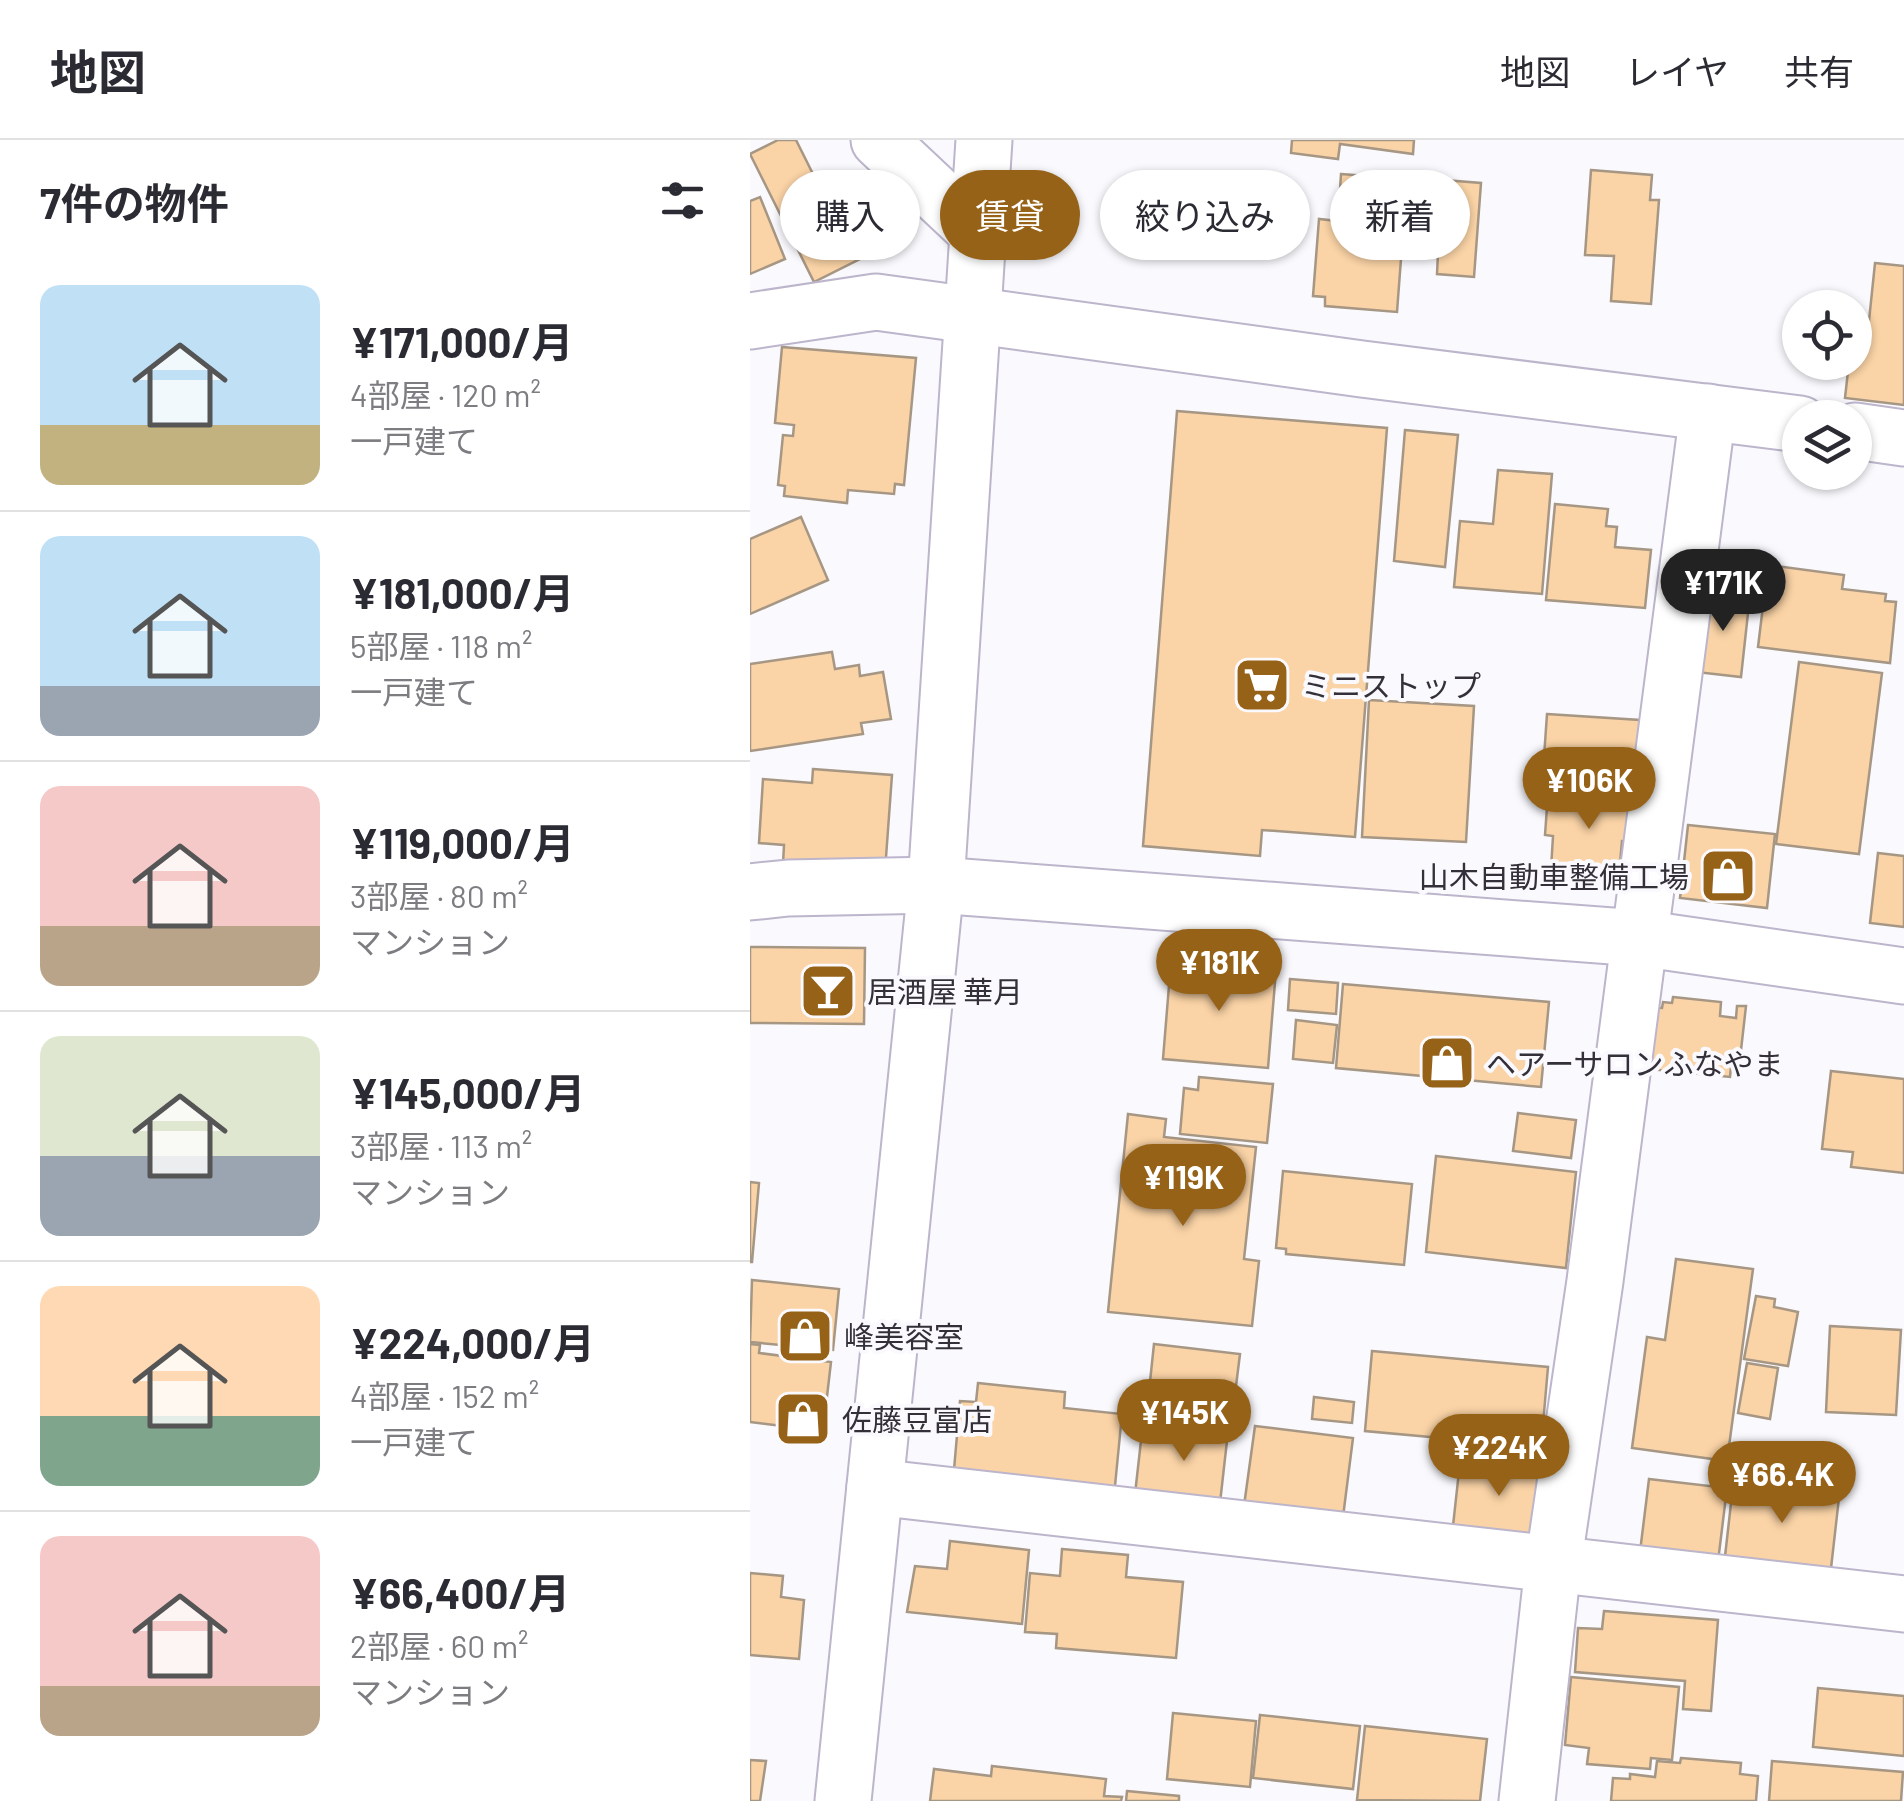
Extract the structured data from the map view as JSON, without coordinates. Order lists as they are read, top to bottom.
{
  "places": {
    "supermarket": ["ミニストップ"],
    "shop": [
      "山木自動車整備工場",
      "ヘアーサロンふなやま",
      "峰美容室",
      "佐藤豆富店"
    ],
    "bar": ["居酒屋 華月"]
  },
  "page": {
    "header": "地図",
    "nav": ["地図", "レイヤ", "共有"],
    "heading": "7件の物件",
    "chip": [
      "購入",
      "賃貸",
      "絞り込み",
      "新着"
    ],
    "list": [
      {
        "name": "¥171,000/月",
        "note": "4部屋 · 120 m² · 一戸建て"
      },
      {
        "name": "¥181,000/月",
        "note": "5部屋 · 118 m² · 一戸建て"
      },
      {
        "name": "¥119,000/月",
        "note": "3部屋 · 80 m² · マンション"
      },
      {
        "name": "¥145,000/月",
        "note": "3部屋 · 113 m² · マンション"
      },
      {
        "name": "¥224,000/月",
        "note": "4部屋 · 152 m² · 一戸建て"
      },
      {
        "name": "¥66,400/月",
        "note": "2部屋 · 60 m² · マンション"
      }
    ],
    "price": [
      "¥171K",
      "¥106K",
      "¥181K",
      "¥119K",
      "¥145K",
      "¥224K",
      "¥66.4K"
    ]
  }
}
